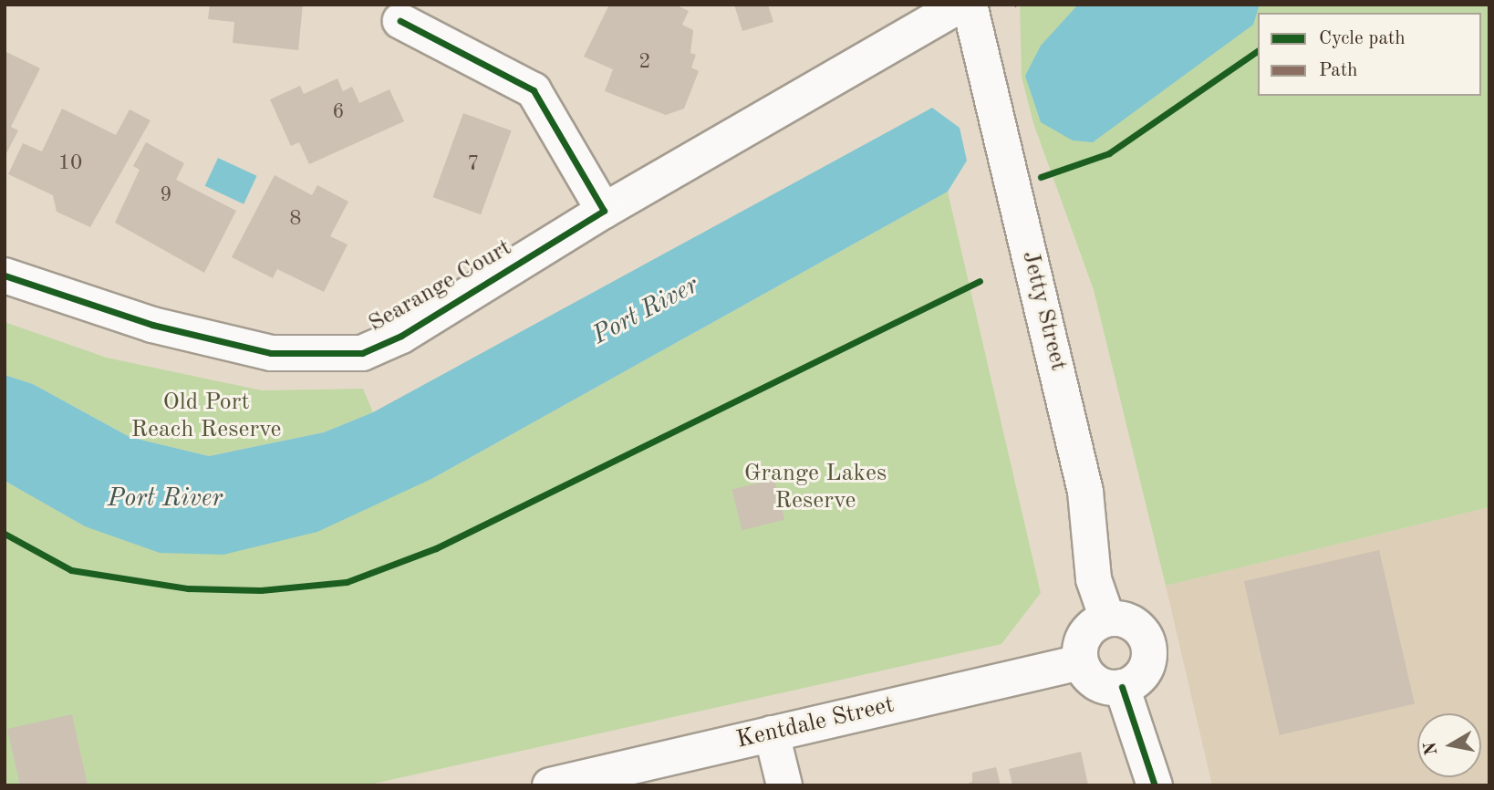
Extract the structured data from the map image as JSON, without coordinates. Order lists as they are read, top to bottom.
{
  "streets": {
    "street": ["Searange Court", "Jetty Street", "Kentdale Street"]
  },
  "crossings": [
    ["Jetty Street", "Kentdale Street"]
  ],
  "water": ["Port River"],
  "parks": ["Old Port Reach Reserve", "Grange Lakes Reserve"],
  "house_numbers": [
    "2",
    "6",
    "10",
    "7",
    "9",
    "8"
  ],
  "legend": ["Cycle path", "Path"],
  "north": "left"
}
